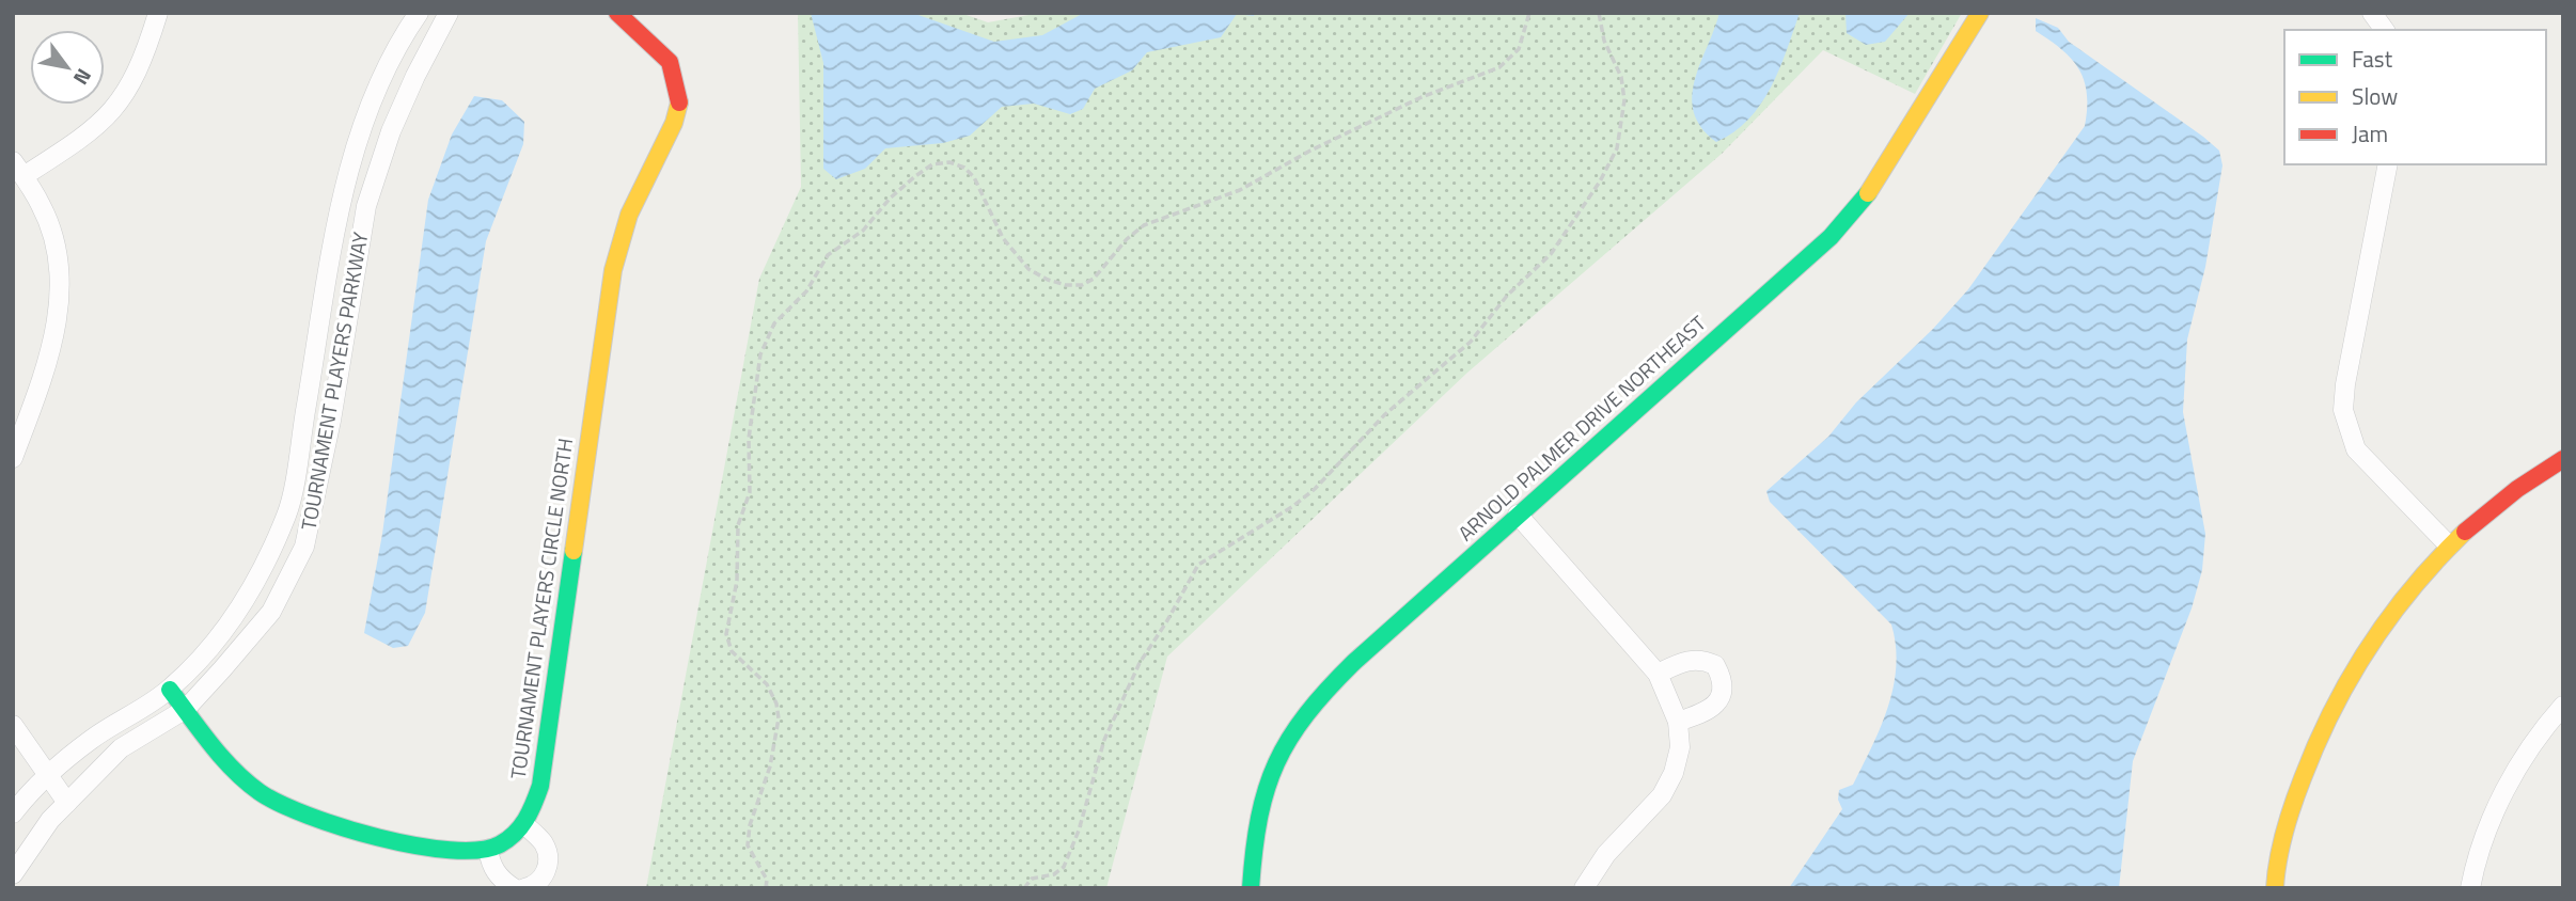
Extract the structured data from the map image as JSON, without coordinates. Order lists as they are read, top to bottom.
{
  "streets": {
    "street": ["TOURNAMENT PLAYERS PARKWAY", "ARNOLD PALMER DRIVE NORTHEAST", "TOURNAMENT PLAYERS CIRCLE NORTH"]
  },
  "legend": ["Fast", "Slow", "Jam"],
  "north": "bottom right"
}
